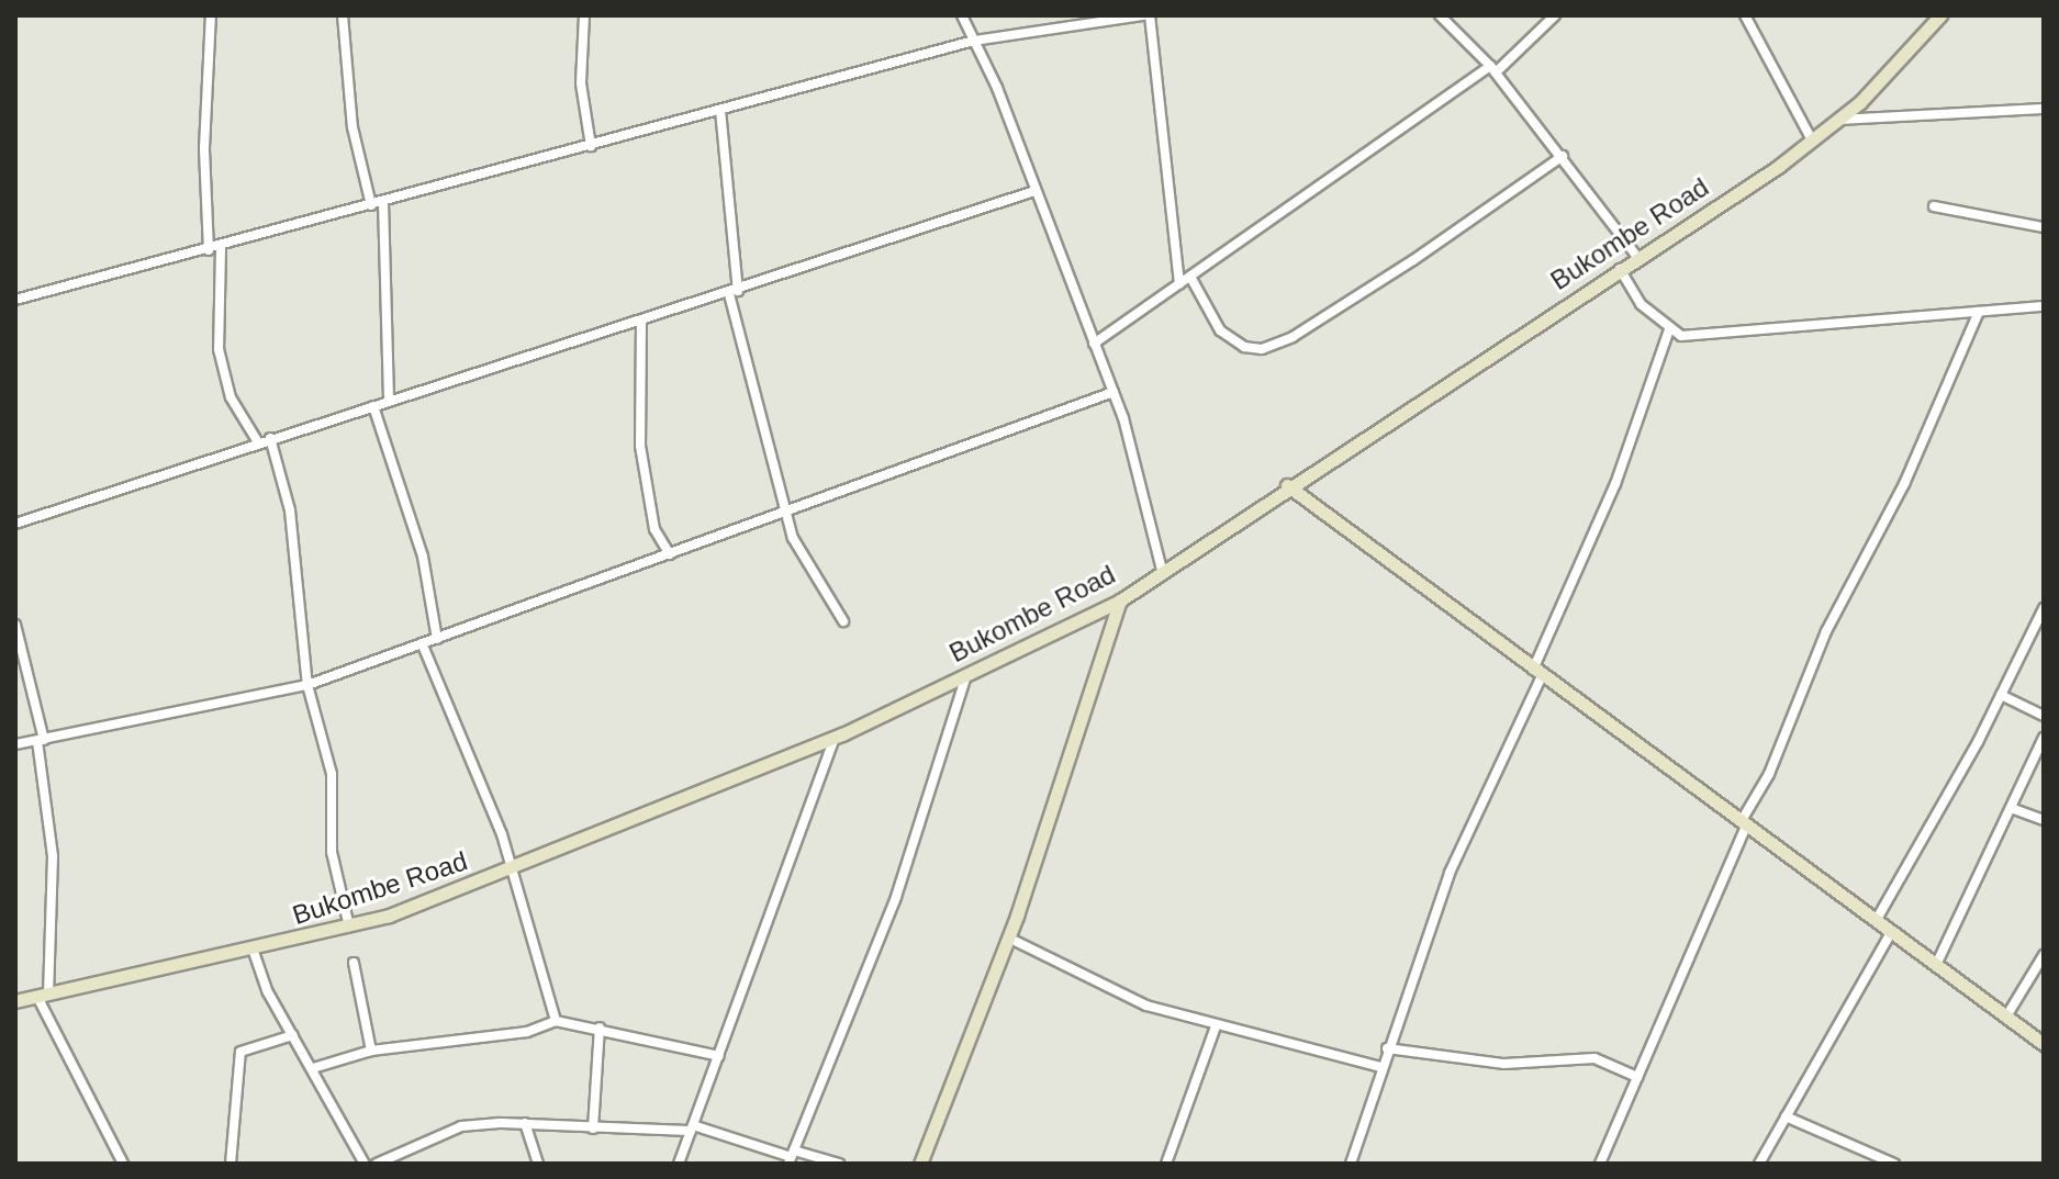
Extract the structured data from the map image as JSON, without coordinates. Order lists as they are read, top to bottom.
{
  "streets": {
    "main road": ["Bukombe Road"]
  }
}
